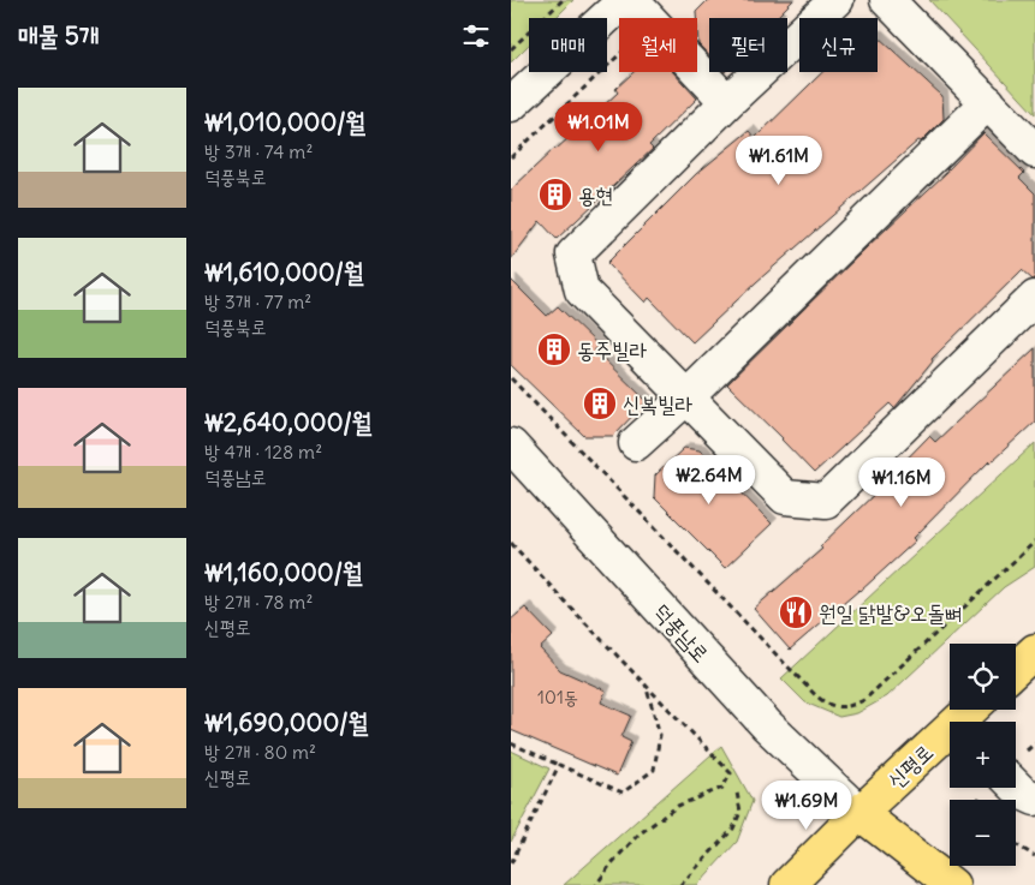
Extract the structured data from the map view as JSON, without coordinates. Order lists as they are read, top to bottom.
{
  "streets": {
    "main road": ["신평로"],
    "street": ["덕풍남로"]
  },
  "crossings": [
    ["덕풍남로", "신평로"]
  ],
  "places": {
    "building": ["용현", "동주빌라", "신복빌라"],
    "restaurant": ["원일 닭발&오돌뼈"]
  },
  "house_numbers": ["101동"],
  "page": {
    "heading": "매물 5개",
    "chip": [
      "매매",
      "월세",
      "필터",
      "신규"
    ],
    "list": [
      {
        "name": "₩1,010,000/월",
        "note": "방 3개 · 74 m² · 덕풍북로"
      },
      {
        "name": "₩1,610,000/월",
        "note": "방 3개 · 77 m² · 덕풍북로"
      },
      {
        "name": "₩2,640,000/월",
        "note": "방 4개 · 128 m² · 덕풍남로"
      },
      {
        "name": "₩1,160,000/월",
        "note": "방 2개 · 78 m² · 신평로"
      },
      {
        "name": "₩1,690,000/월",
        "note": "방 2개 · 80 m² · 신평로"
      }
    ],
    "price": [
      "₩1.01M",
      "₩1.61M",
      "₩2.64M",
      "₩1.16M",
      "₩1.69M"
    ],
    "map_buttons": ["+", "−"]
  }
}
